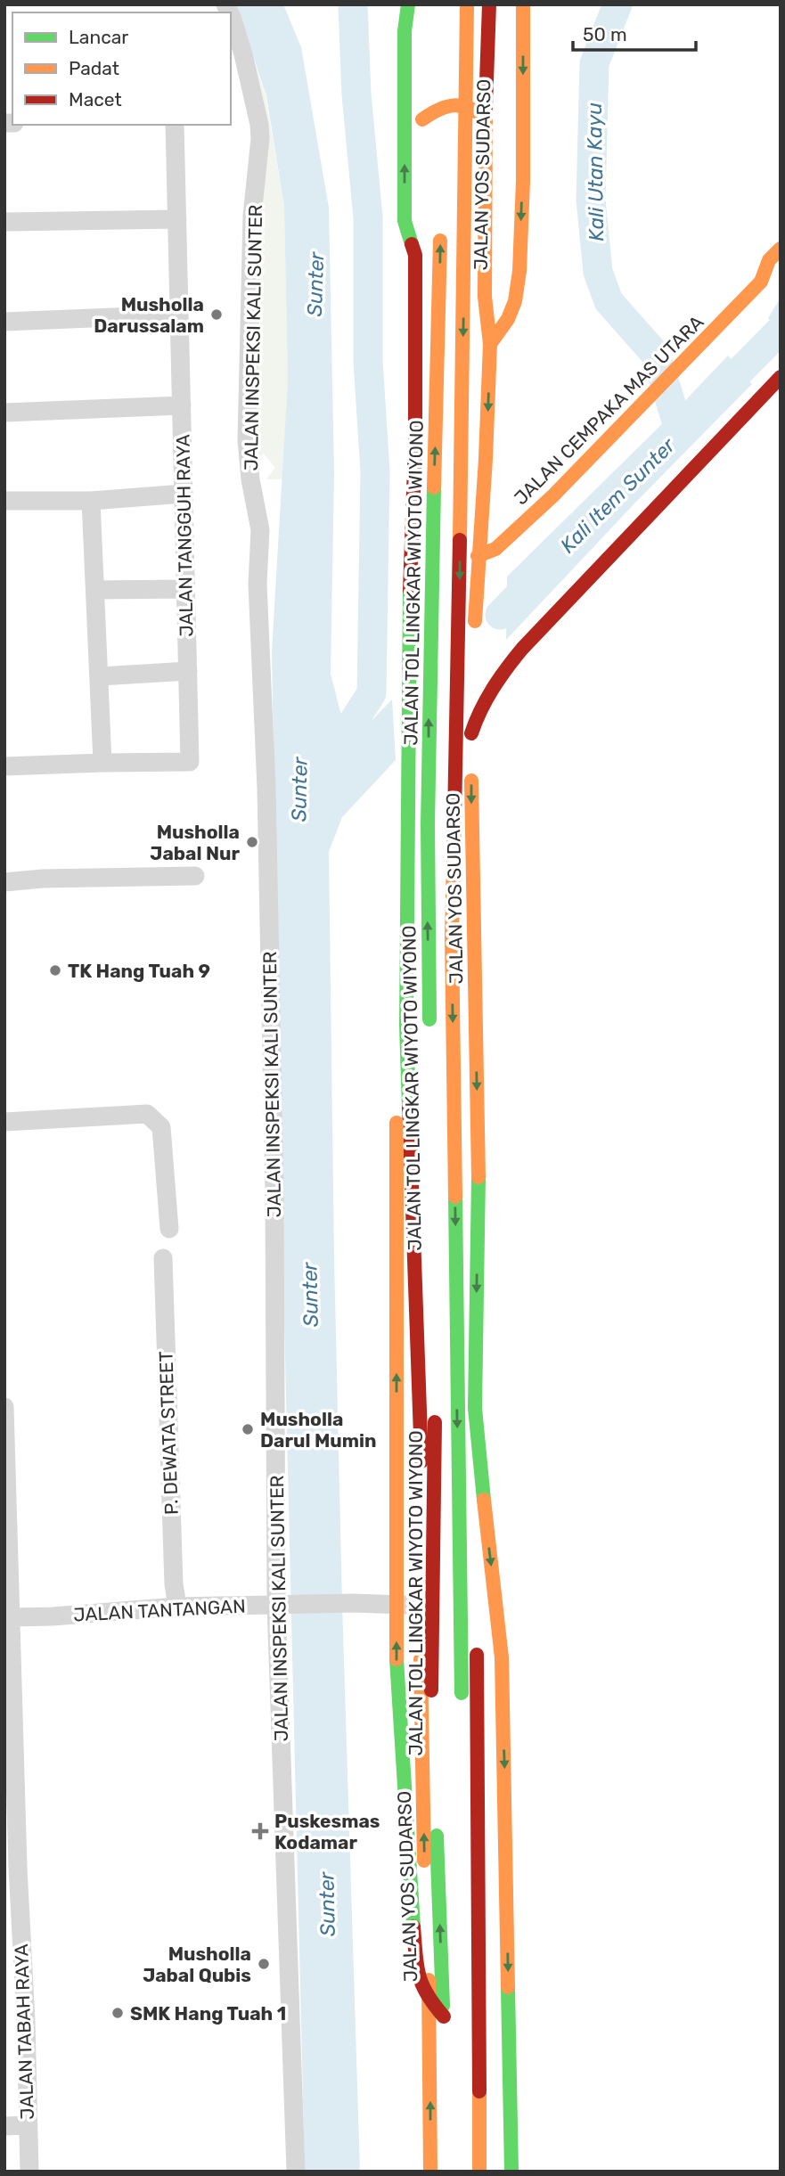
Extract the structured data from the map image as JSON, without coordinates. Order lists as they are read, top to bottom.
{
  "streets": {
    "main road": ["JALAN YOS SUDARSO", "JALAN CEMPAKA MAS UTARA", "JALAN TOL LINGKAR WIYOTO WIYONO"],
    "street": [
      "JALAN INSPEKSI KALI SUNTER",
      "JALAN TANGGUH RAYA",
      "P. DEWATA STREET",
      "JALAN TANTANGAN",
      "JALAN TABAH RAYA"
    ]
  },
  "crossings": [
    ["JALAN YOS SUDARSO", "JALAN CEMPAKA MAS UTARA"],
    ["JALAN YOS SUDARSO", "JALAN TANTANGAN"],
    ["JALAN INSPEKSI KALI SUNTER", "JALAN TANTANGAN"],
    ["P. DEWATA STREET", "JALAN TANTANGAN"],
    ["JALAN TANTANGAN", "JALAN TABAH RAYA"]
  ],
  "water": ["Kali Utan Kayu", "Sunter", "Kali Item Sunter"],
  "places": {
    "other": [
      "Musholla Darussalam",
      "Musholla Jabal Nur",
      "TK Hang Tuah 9",
      "Musholla Darul Mumin",
      "Musholla Jabal Qubis",
      "SMK Hang Tuah 1"
    ],
    "health": ["Puskesmas Kodamar"]
  },
  "legend": ["Lancar", "Padat", "Macet"],
  "scale_bar": "50 m"
}
